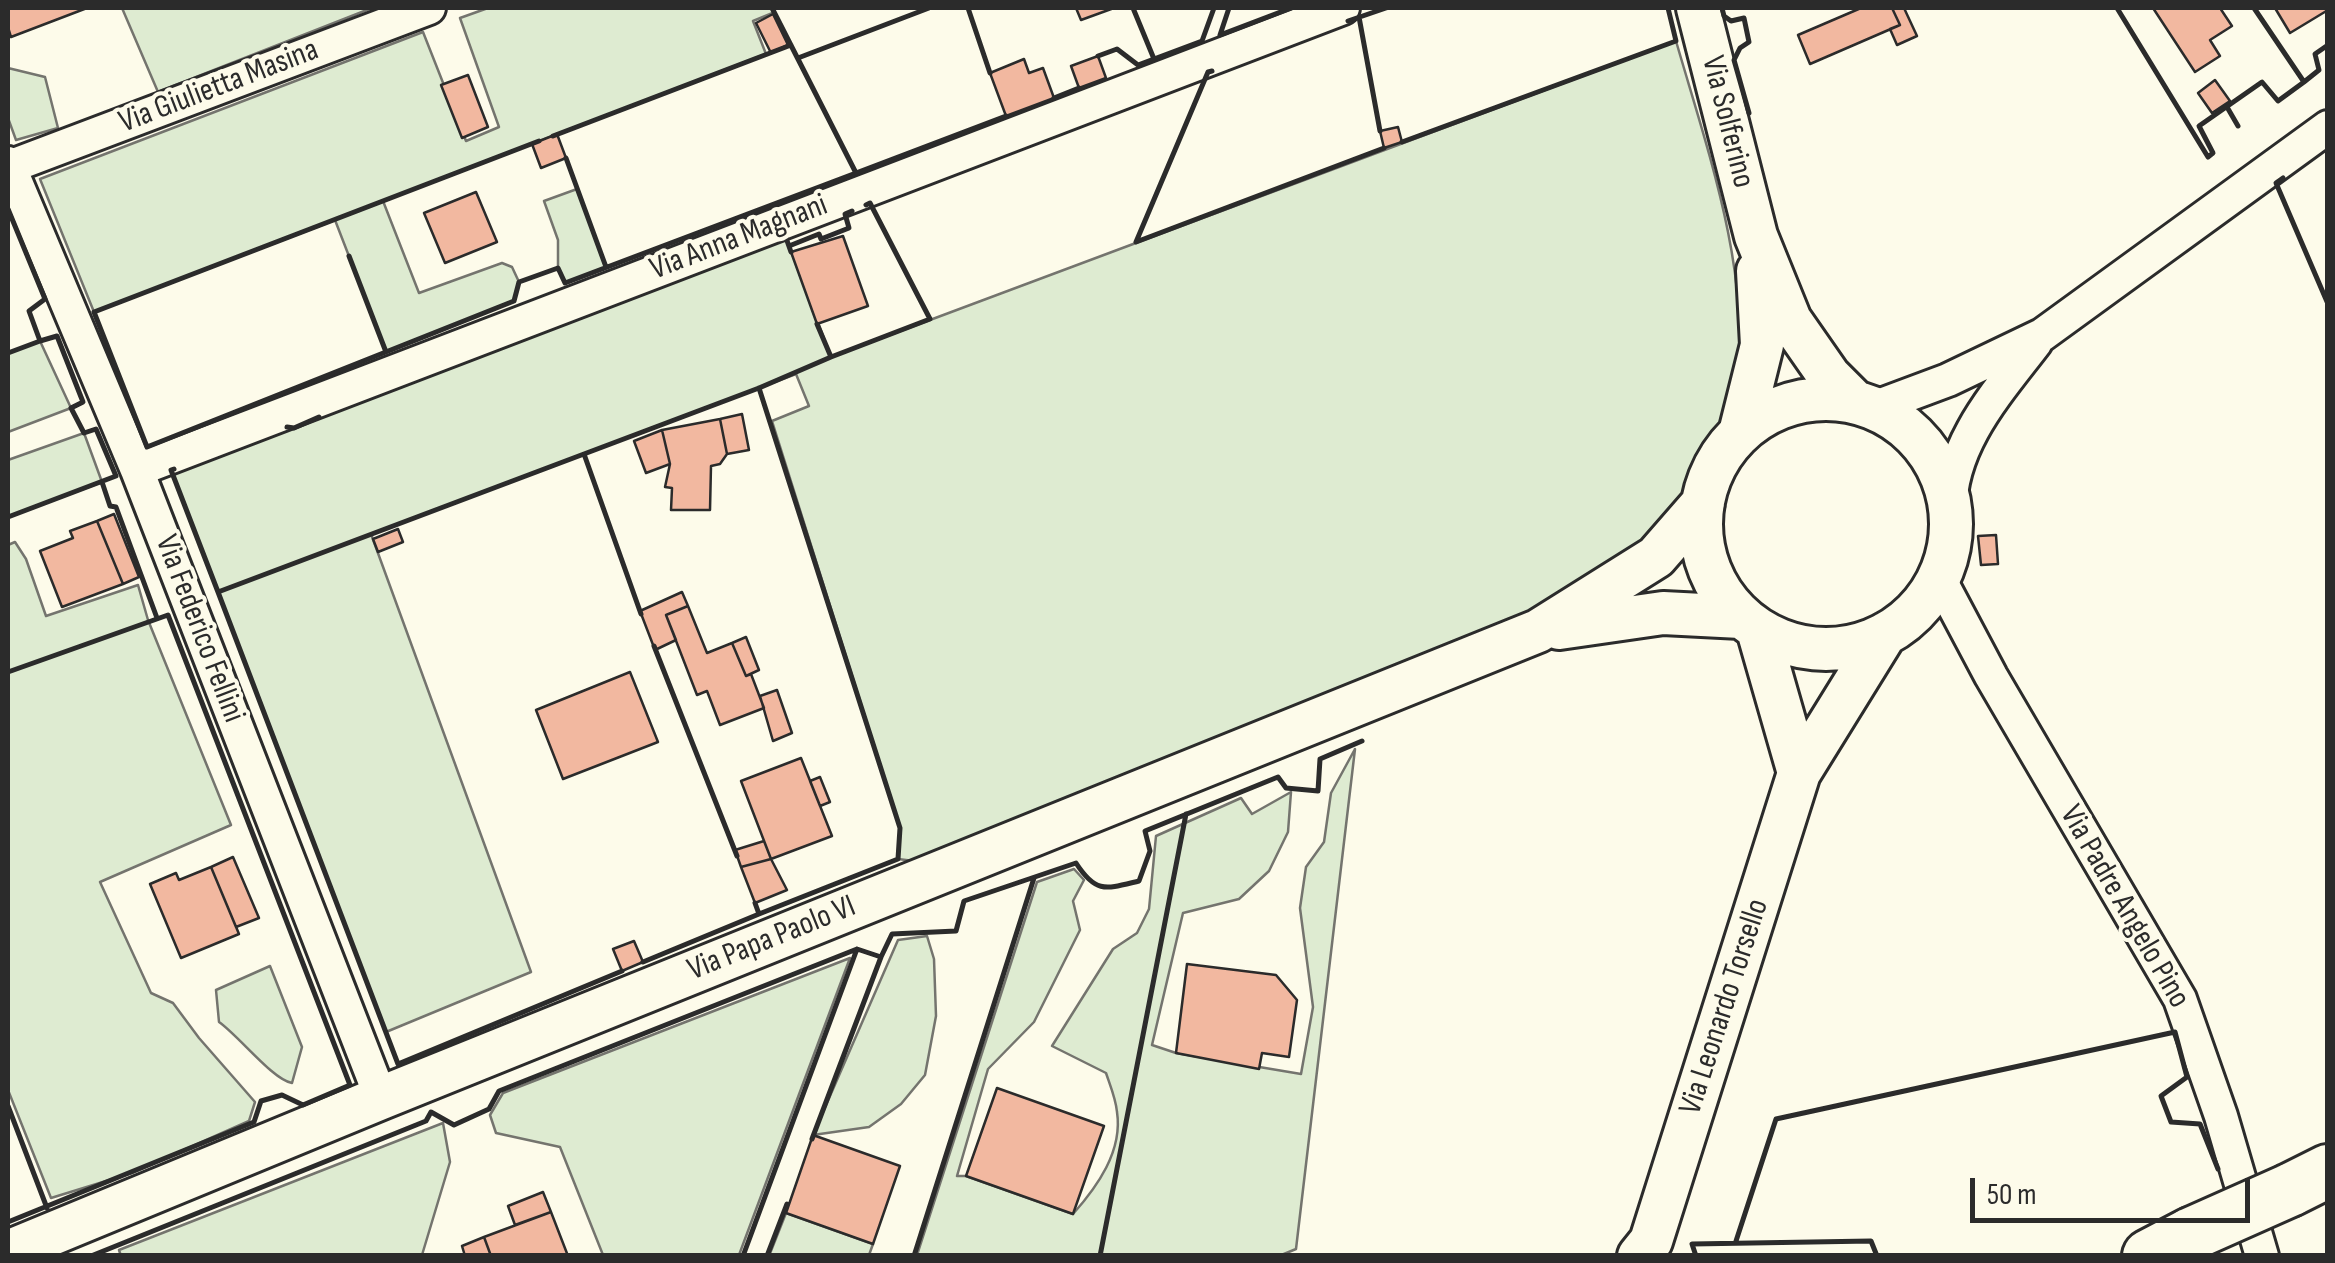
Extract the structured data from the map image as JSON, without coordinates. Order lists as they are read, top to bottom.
{
  "streets": {
    "street": [
      "Via Giulietta Masina",
      "Via Solferino",
      "Via Anna Magnani",
      "Via Federico Fellini",
      "Via Padre Angelo Pino",
      "Via Papa Paolo VI",
      "Via Leonardo Torsello"
    ]
  },
  "crossings": [
    ["Via Giulietta Masina", "Via Federico Fellini"],
    ["Via Solferino", "Via Padre Angelo Pino"],
    ["Via Solferino", "Via Papa Paolo VI"],
    ["Via Solferino", "Via Leonardo Torsello"],
    ["Via Anna Magnani", "Via Federico Fellini"],
    ["Via Federico Fellini", "Via Papa Paolo VI"],
    ["Via Padre Angelo Pino", "Via Papa Paolo VI"],
    ["Via Padre Angelo Pino", "Via Leonardo Torsello"],
    ["Via Papa Paolo VI", "Via Leonardo Torsello"]
  ],
  "scale_bar": "50 m"
}
